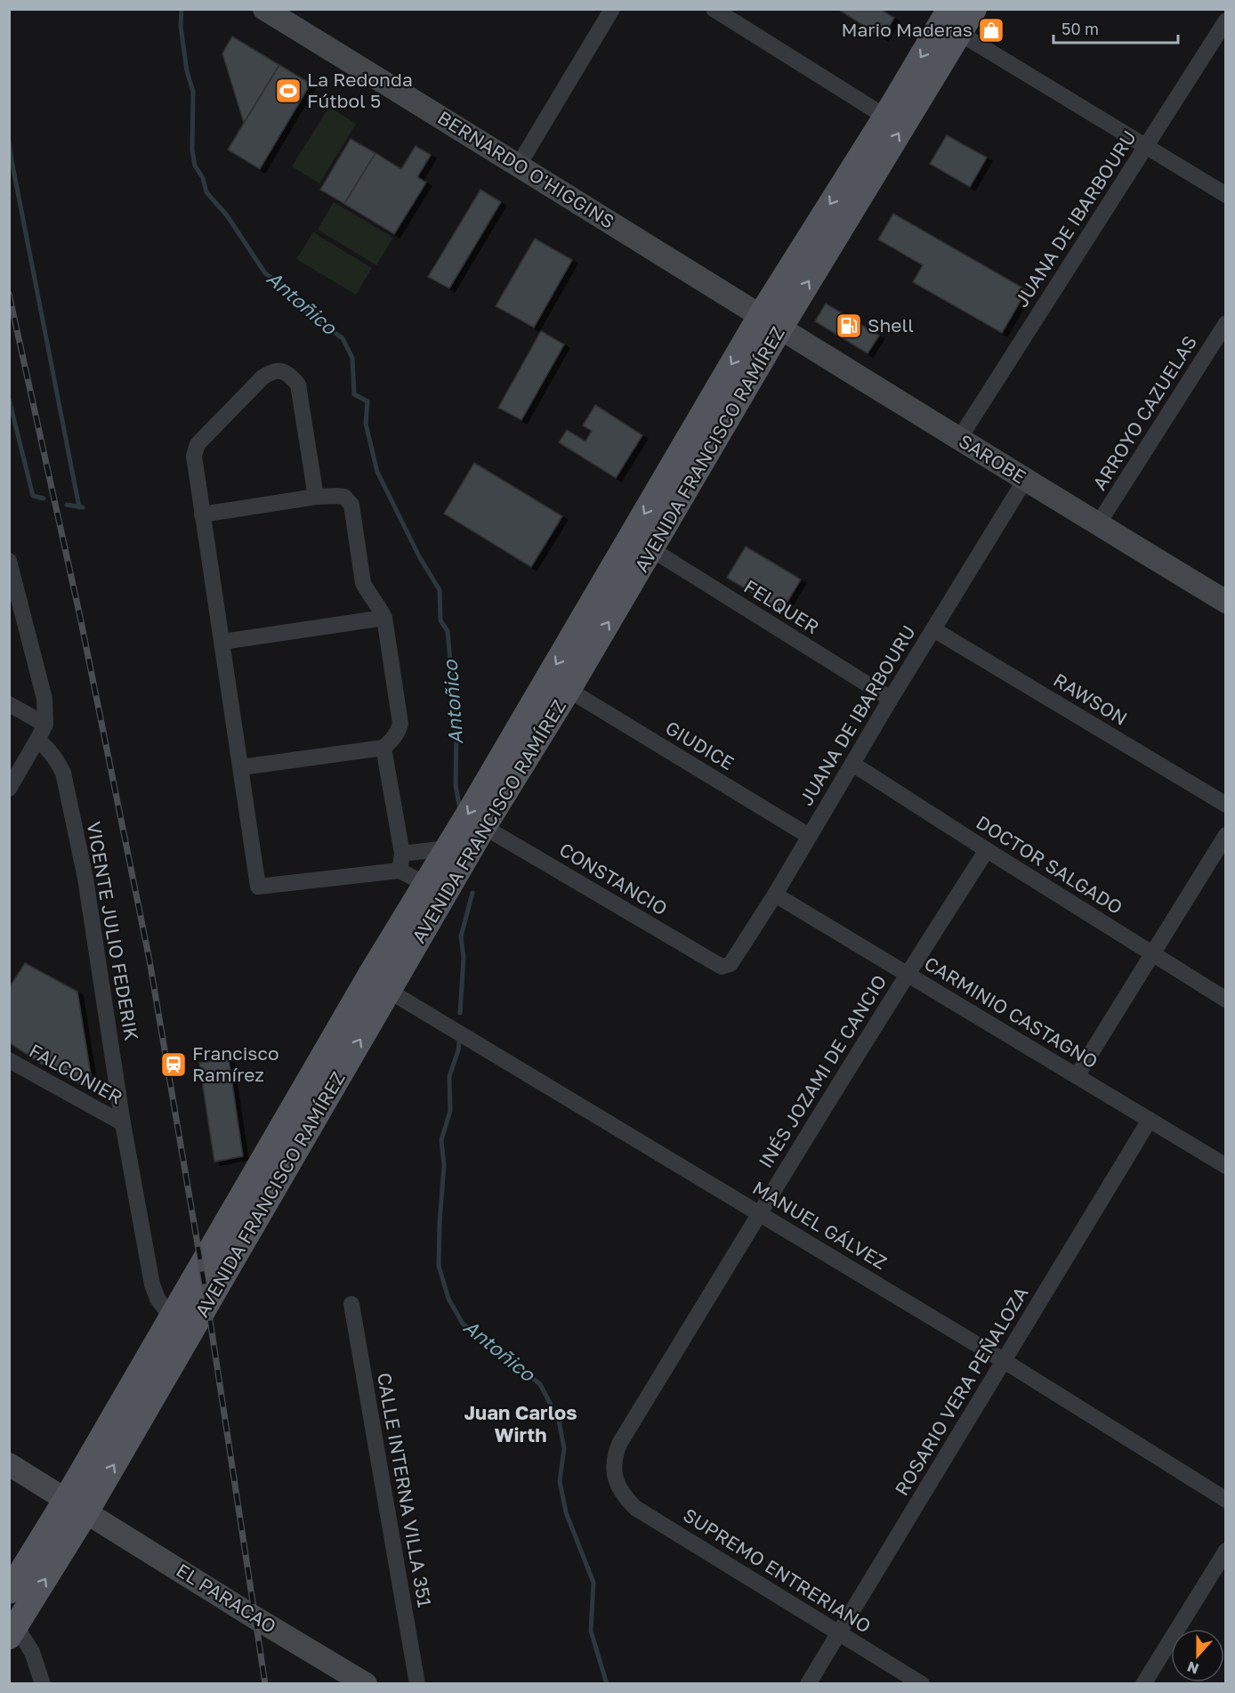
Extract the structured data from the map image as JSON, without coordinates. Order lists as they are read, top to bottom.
{
  "streets": {
    "main road": ["AVENIDA FRANCISCO RAMÍREZ"],
    "street": [
      "BERNARDO O'HIGGINS",
      "JUANA DE IBARBOURU",
      "ARROYO CAZUELAS",
      "SAROBE",
      "FELQUER",
      "RAWSON",
      "GIUDICE",
      "DOCTOR SALGADO",
      "CONSTANCIO",
      "VICENTE JULIO FEDERIK",
      "CARMINIO CASTAGNO",
      "INÉS JOZAMI DE CANCIO",
      "FALCONIER",
      "MANUEL GÁLVEZ",
      "ROSARIO VERA PEÑALOZA",
      "CALLE INTERNA VILLA 351",
      "SUPREMO ENTRERIANO",
      "EL PARACAO"
    ]
  },
  "crossings": [
    ["BERNARDO O'HIGGINS", "AVENIDA FRANCISCO RAMÍREZ"],
    ["BERNARDO O'HIGGINS", "SAROBE"],
    ["JUANA DE IBARBOURU", "SAROBE"],
    ["JUANA DE IBARBOURU", "FELQUER"],
    ["JUANA DE IBARBOURU", "RAWSON"],
    ["JUANA DE IBARBOURU", "GIUDICE"],
    ["JUANA DE IBARBOURU", "DOCTOR SALGADO"],
    ["JUANA DE IBARBOURU", "CONSTANCIO"],
    ["JUANA DE IBARBOURU", "CARMINIO CASTAGNO"],
    ["ARROYO CAZUELAS", "SAROBE"],
    ["AVENIDA FRANCISCO RAMÍREZ", "SAROBE"],
    ["AVENIDA FRANCISCO RAMÍREZ", "FELQUER"],
    ["AVENIDA FRANCISCO RAMÍREZ", "GIUDICE"],
    ["AVENIDA FRANCISCO RAMÍREZ", "CONSTANCIO"],
    ["AVENIDA FRANCISCO RAMÍREZ", "VICENTE JULIO FEDERIK"],
    ["AVENIDA FRANCISCO RAMÍREZ", "MANUEL GÁLVEZ"],
    ["AVENIDA FRANCISCO RAMÍREZ", "EL PARACAO"],
    ["DOCTOR SALGADO", "INÉS JOZAMI DE CANCIO"],
    ["VICENTE JULIO FEDERIK", "FALCONIER"],
    ["CARMINIO CASTAGNO", "INÉS JOZAMI DE CANCIO"],
    ["CARMINIO CASTAGNO", "ROSARIO VERA PEÑALOZA"],
    ["INÉS JOZAMI DE CANCIO", "MANUEL GÁLVEZ"],
    ["INÉS JOZAMI DE CANCIO", "SUPREMO ENTRERIANO"],
    ["MANUEL GÁLVEZ", "ROSARIO VERA PEÑALOZA"],
    ["ROSARIO VERA PEÑALOZA", "SUPREMO ENTRERIANO"]
  ],
  "districts": ["Juan Carlos Wirth"],
  "water": ["Antoñico"],
  "places": {
    "shop": ["Mario Maderas"],
    "sports": ["La Redonda Fútbol 5"],
    "fuel station": ["Shell"],
    "station": ["Francisco Ramírez"]
  },
  "scale_bar": "50 m",
  "north": "bottom"
}
